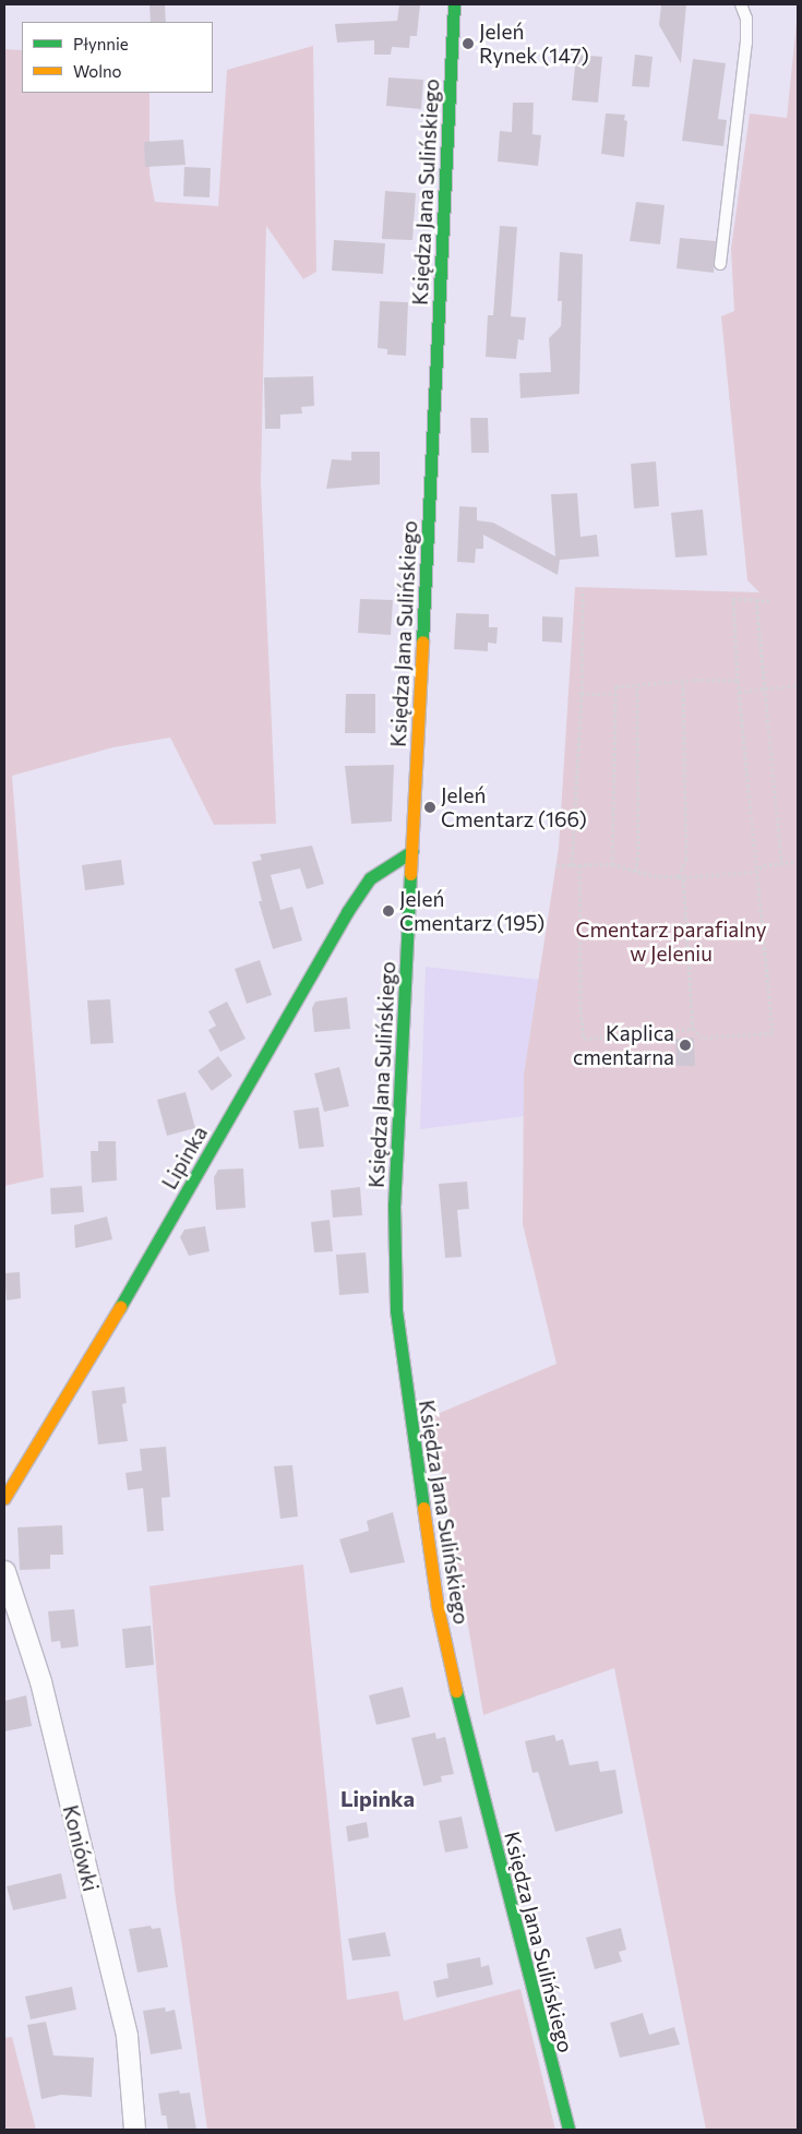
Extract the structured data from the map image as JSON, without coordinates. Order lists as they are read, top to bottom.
{
  "streets": {
    "street": ["Księdza Jana Sulińskiego", "Lipinka", "Koniówki"]
  },
  "crossings": [
    ["Księdza Jana Sulińskiego", "Lipinka"]
  ],
  "districts": ["Lipinka"],
  "parks": ["Cmentarz parafialny w Jeleniu"],
  "places": [
    "Jeleń Rynek (147)",
    "Jeleń Cmentarz (166)",
    "Jeleń Cmentarz (195)",
    "Kaplica cmentarna"
  ],
  "legend": ["Płynnie", "Wolno"]
}
